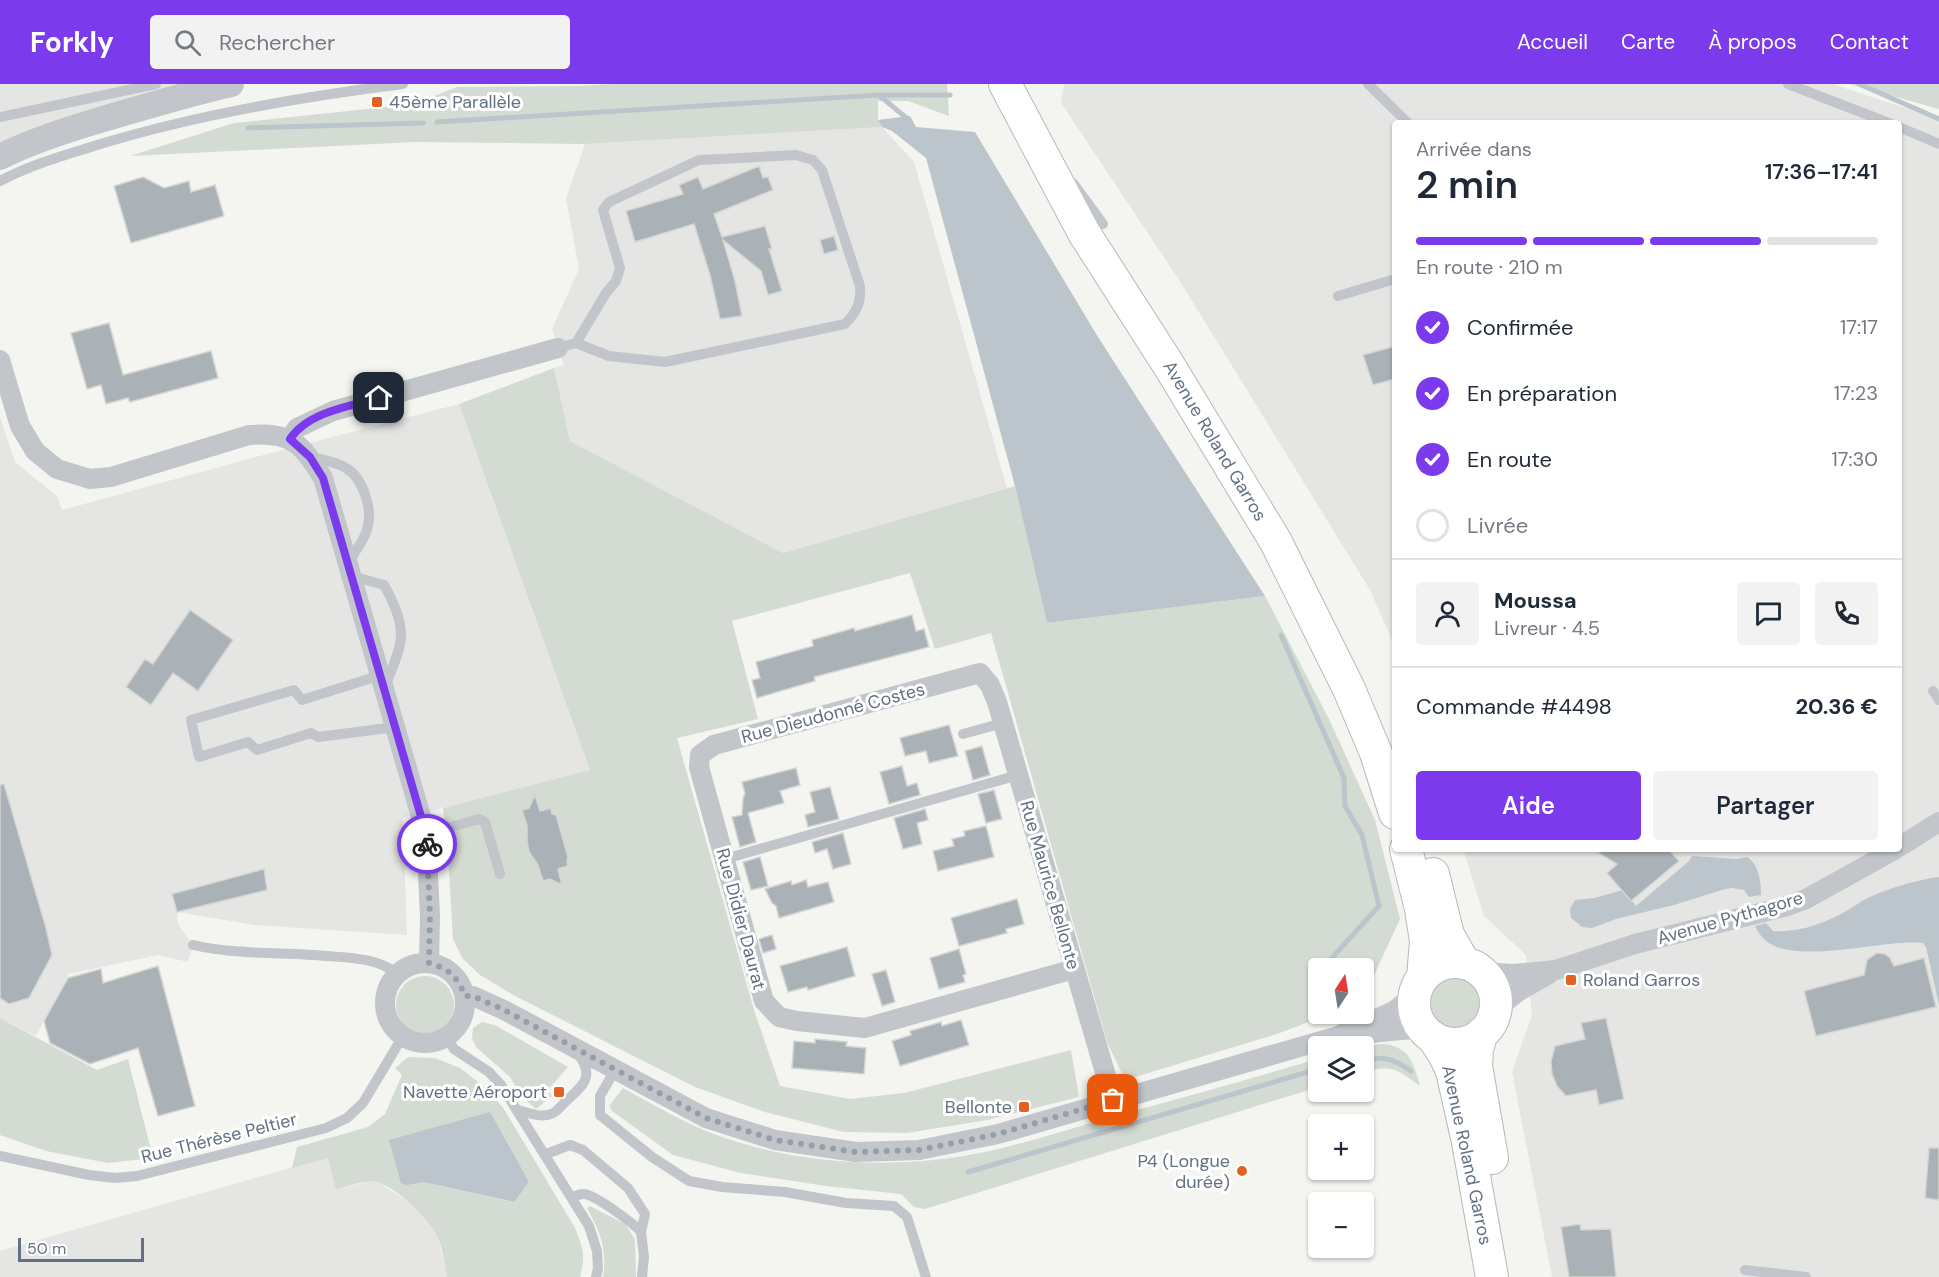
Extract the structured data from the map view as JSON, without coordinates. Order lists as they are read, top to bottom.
{
  "streets": {
    "main road": ["Avenue Roland Garros"],
    "street": [
      "Rue Dieudonné Costes",
      "Rue Maurice Bellonte",
      "Avenue Pythagore",
      "Rue Didier Daurat"
    ],
    "lane": ["Rue Thérèse Peltier"]
  },
  "crossings": [
    ["Avenue Roland Garros", "Avenue Pythagore"],
    ["Rue Dieudonné Costes", "Rue Maurice Bellonte"],
    ["Rue Dieudonné Costes", "Rue Didier Daurat"],
    ["Rue Maurice Bellonte", "Rue Didier Daurat"]
  ],
  "places": {
    "transit": [
      "45ème Parallèle",
      "Roland Garros",
      "Navette Aéroport",
      "Bellonte"
    ],
    "other": ["P4 (Longue durée)"]
  },
  "scale_bar": "50 m",
  "north": "top",
  "page": {
    "header": "Forkly",
    "search": "Rechercher",
    "nav": [
      "Accueil",
      "Carte",
      "À propos",
      "Contact"
    ],
    "heading": ["2 min", "Arrivée dans", "17:36–17:41"],
    "panel": [
      "Moussa",
      "Livreur · 4.5",
      "Commande #4498",
      "20.36 €"
    ],
    "bar": "En route · 210 m",
    "list": [
      ["Confirmée", "17:17"],
      ["En préparation", "17:23"],
      ["En route", "17:30"],
      "Livrée"
    ],
    "buttons": ["Aide", "Partager"],
    "map_buttons": ["+", "−"],
    "scale": "50 m"
  }
}
